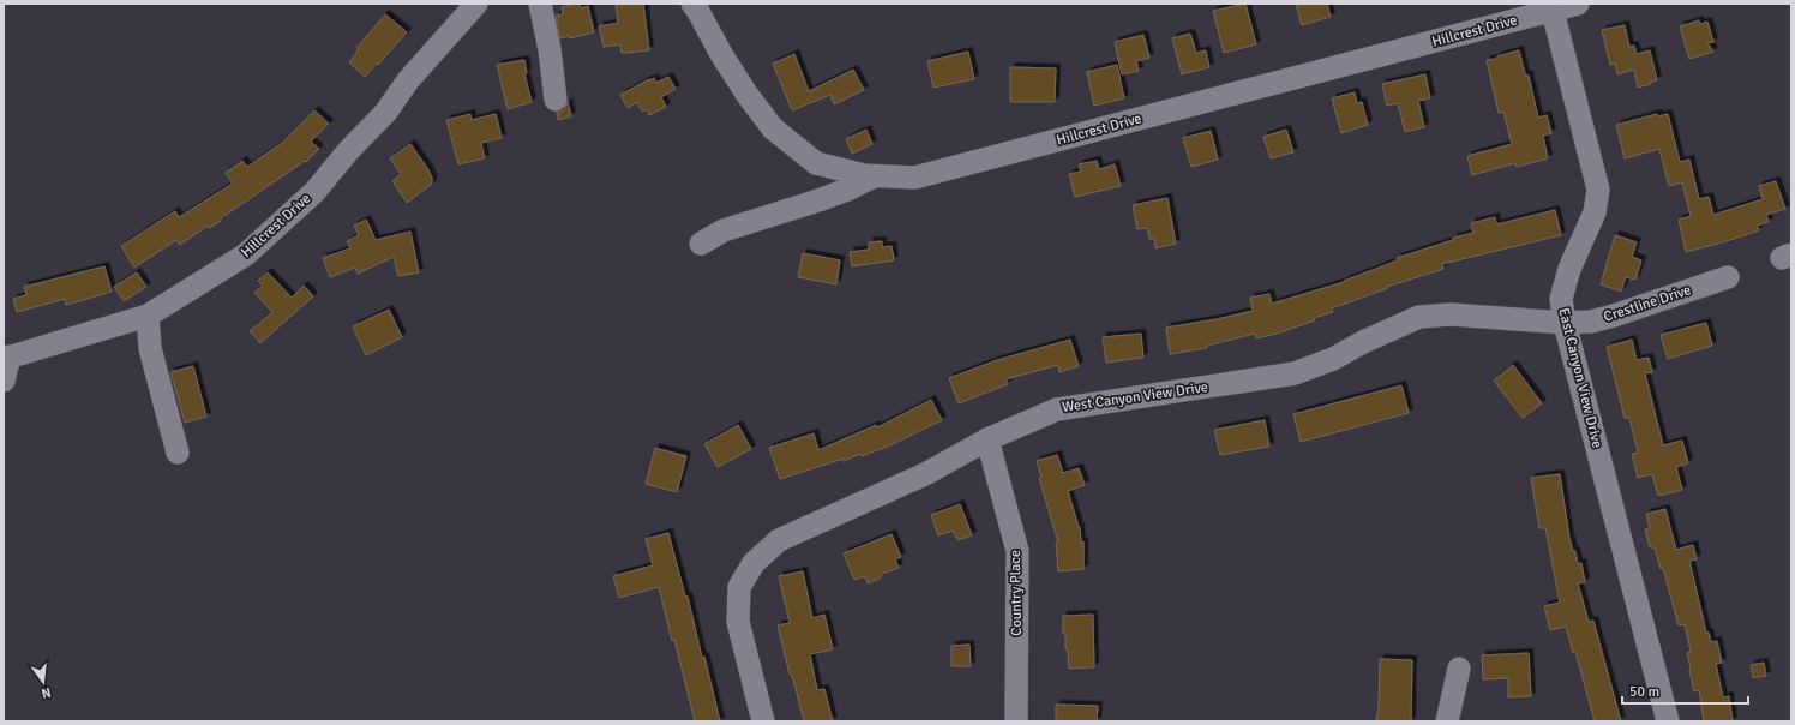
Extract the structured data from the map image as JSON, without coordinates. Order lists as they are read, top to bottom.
{
  "streets": {
    "street": [
      "Hillcrest Drive",
      "Crestline Drive",
      "East Canyon View Drive",
      "West Canyon View Drive",
      "Country Place"
    ]
  },
  "crossings": [
    ["Hillcrest Drive", "East Canyon View Drive"],
    ["Crestline Drive", "East Canyon View Drive"],
    ["Crestline Drive", "West Canyon View Drive"],
    ["East Canyon View Drive", "West Canyon View Drive"],
    ["West Canyon View Drive", "Country Place"]
  ],
  "scale_bar": "50 m",
  "north": "bottom"
}
